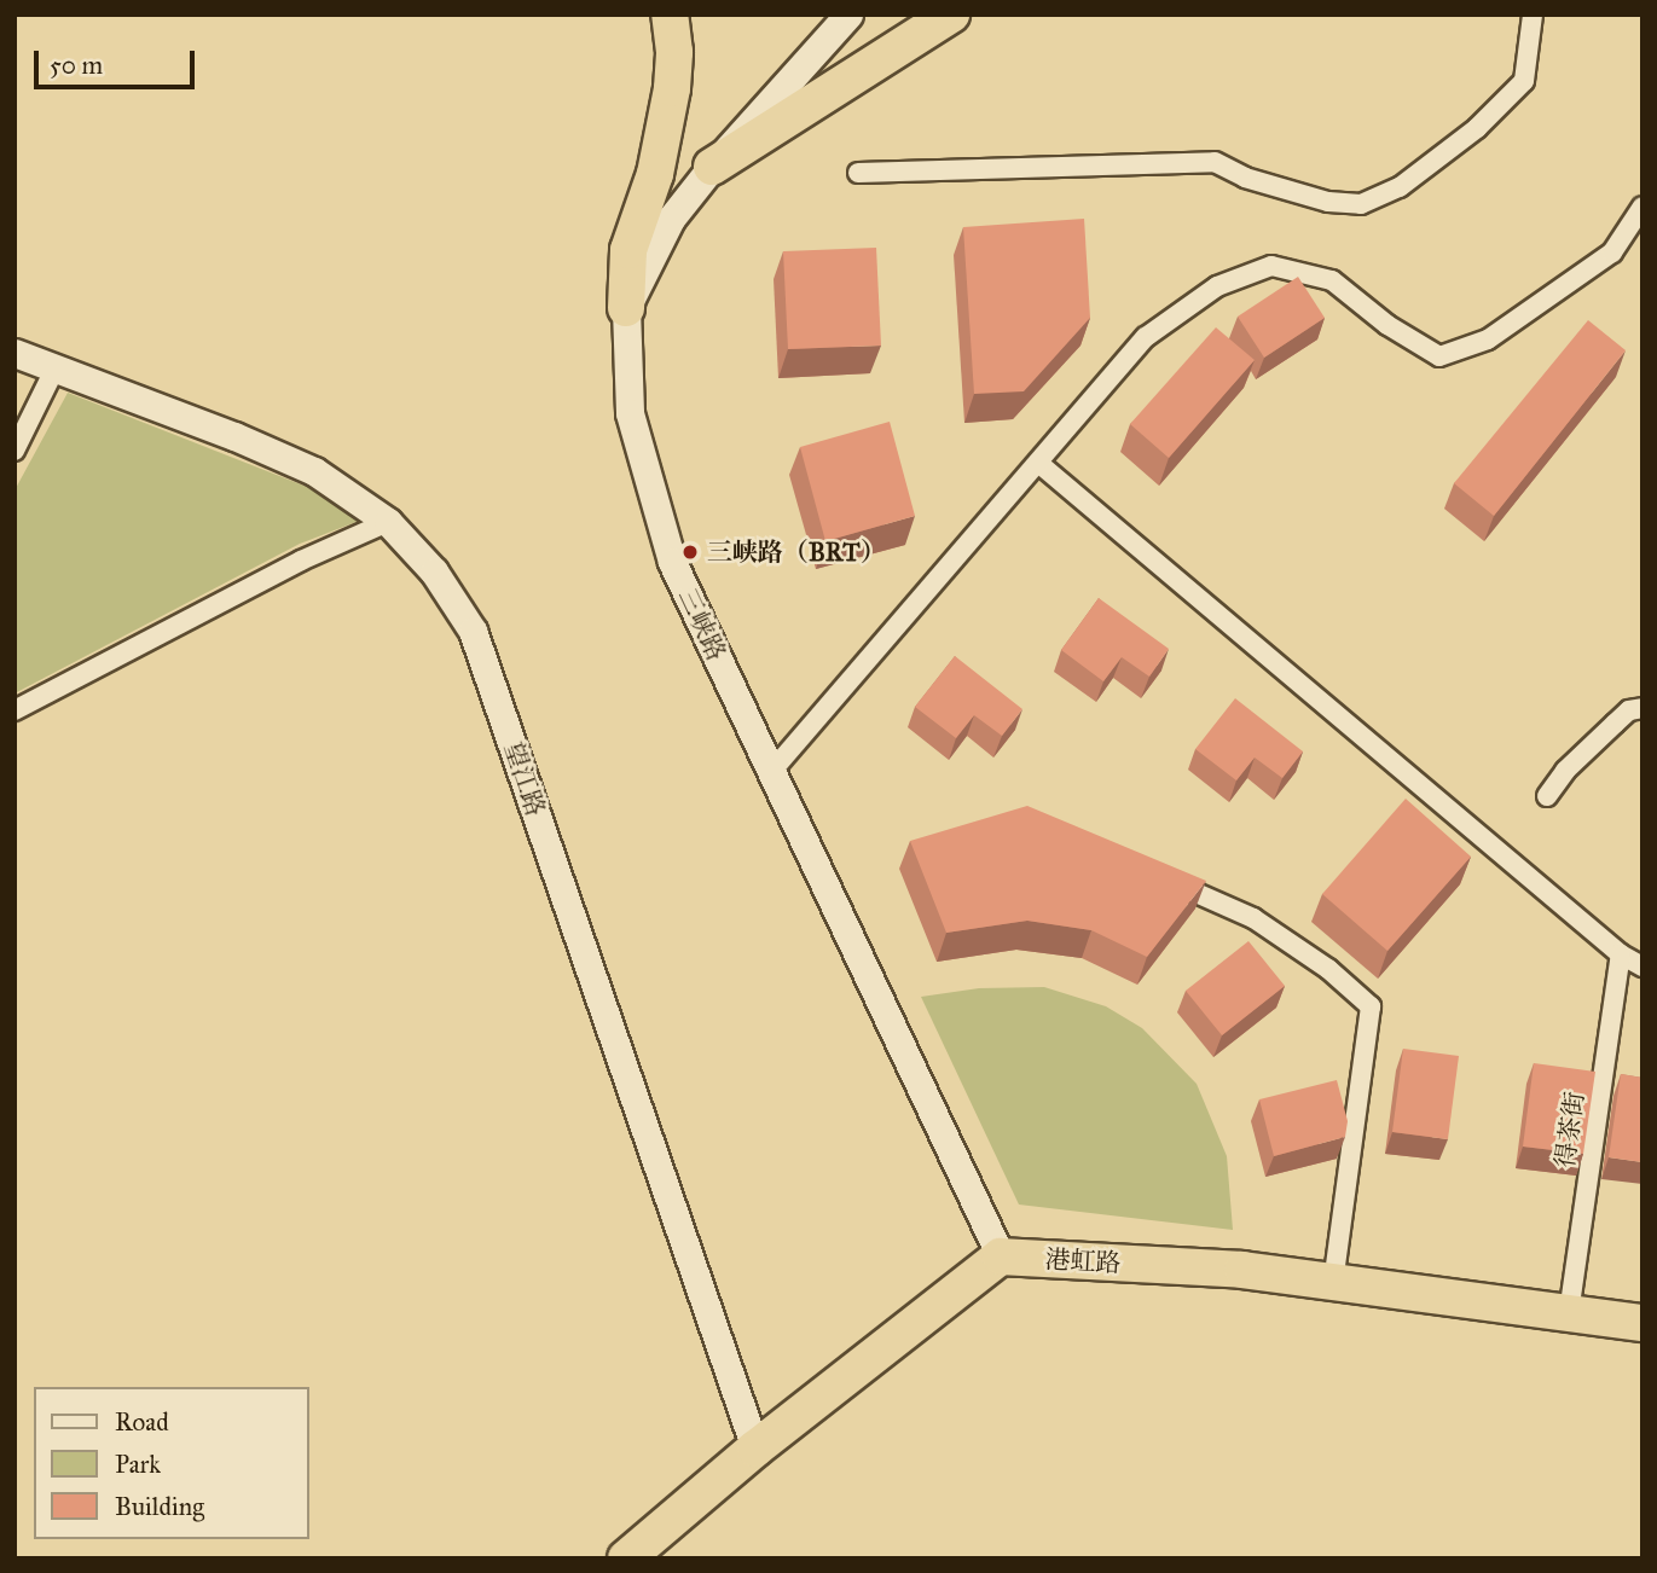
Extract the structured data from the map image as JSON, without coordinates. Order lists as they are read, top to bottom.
{
  "streets": {
    "highway": ["港虹路"],
    "main road": ["三峡路", "望江路"],
    "street": ["得茶街"]
  },
  "crossings": [
    ["三峡路", "港虹路"],
    ["得茶街", "港虹路"]
  ],
  "places": ["三峡路（BRT）"],
  "legend": ["Road", "Park", "Building"],
  "scale_bar": "50 m"
}
